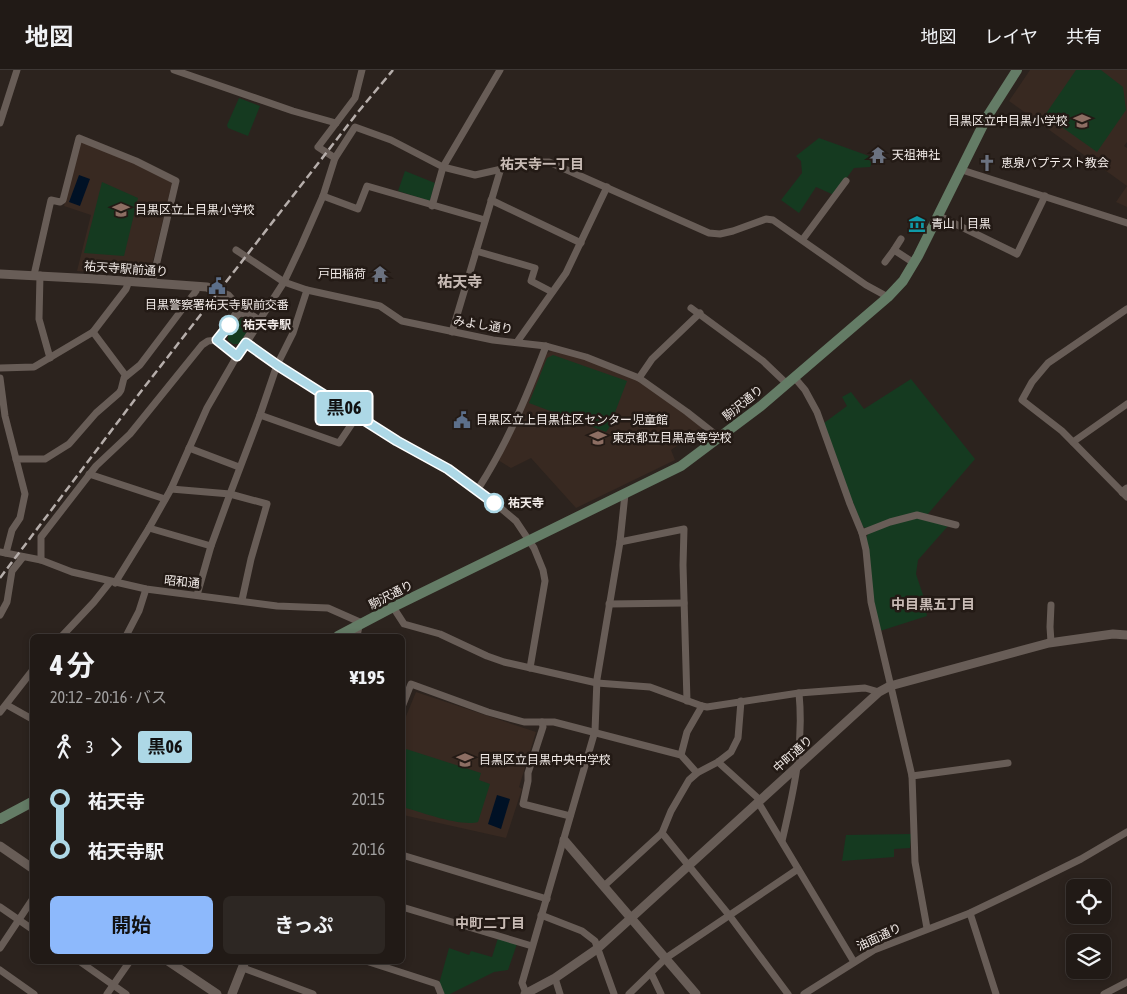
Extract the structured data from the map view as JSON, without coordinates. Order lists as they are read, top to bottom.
{
  "streets": {
    "main road": ["駒沢通り"],
    "street": [
      "祐天寺駅前通り",
      "みよし通り",
      "昭和通",
      "中町通り",
      "油面通り"
    ]
  },
  "crossings": [
    ["みよし通り", "駒沢通り"],
    ["駒沢通り", "昭和通"]
  ],
  "districts": [
    "祐天寺一丁目",
    "祐天寺",
    "中目黒五丁目",
    "中町二丁目"
  ],
  "places": {
    "school or university": [
      "目黒区立中目黒小学校",
      "目黒区立上目黒小学校",
      "東京都立目黒高等学校",
      "目黒区立目黒中央中学校"
    ],
    "temple": ["天祖神社", "戸田稲荷"],
    "church": ["恵泉バプテスト教会"],
    "museum": ["青山｜目黒"],
    "public building": ["目黒警察署祐天寺駅前交番", "目黒区立上目黒住区センター児童館"],
    "other": ["祐天寺駅", "祐天寺"]
  },
  "lines": ["bus line 黒06"],
  "page": {
    "header": "地図",
    "nav": ["地図", "レイヤ", "共有"],
    "on_map": "黒06",
    "heading": ["4 分", "20:12 – 20:16 · バス", "¥195"],
    "legs": ["3", "黒06"],
    "list": [
      {
        "name": "祐天寺",
        "value": "20:15"
      },
      {
        "name": "祐天寺駅",
        "value": "20:16"
      }
    ],
    "buttons": ["開始", "きっぷ"]
  }
}
